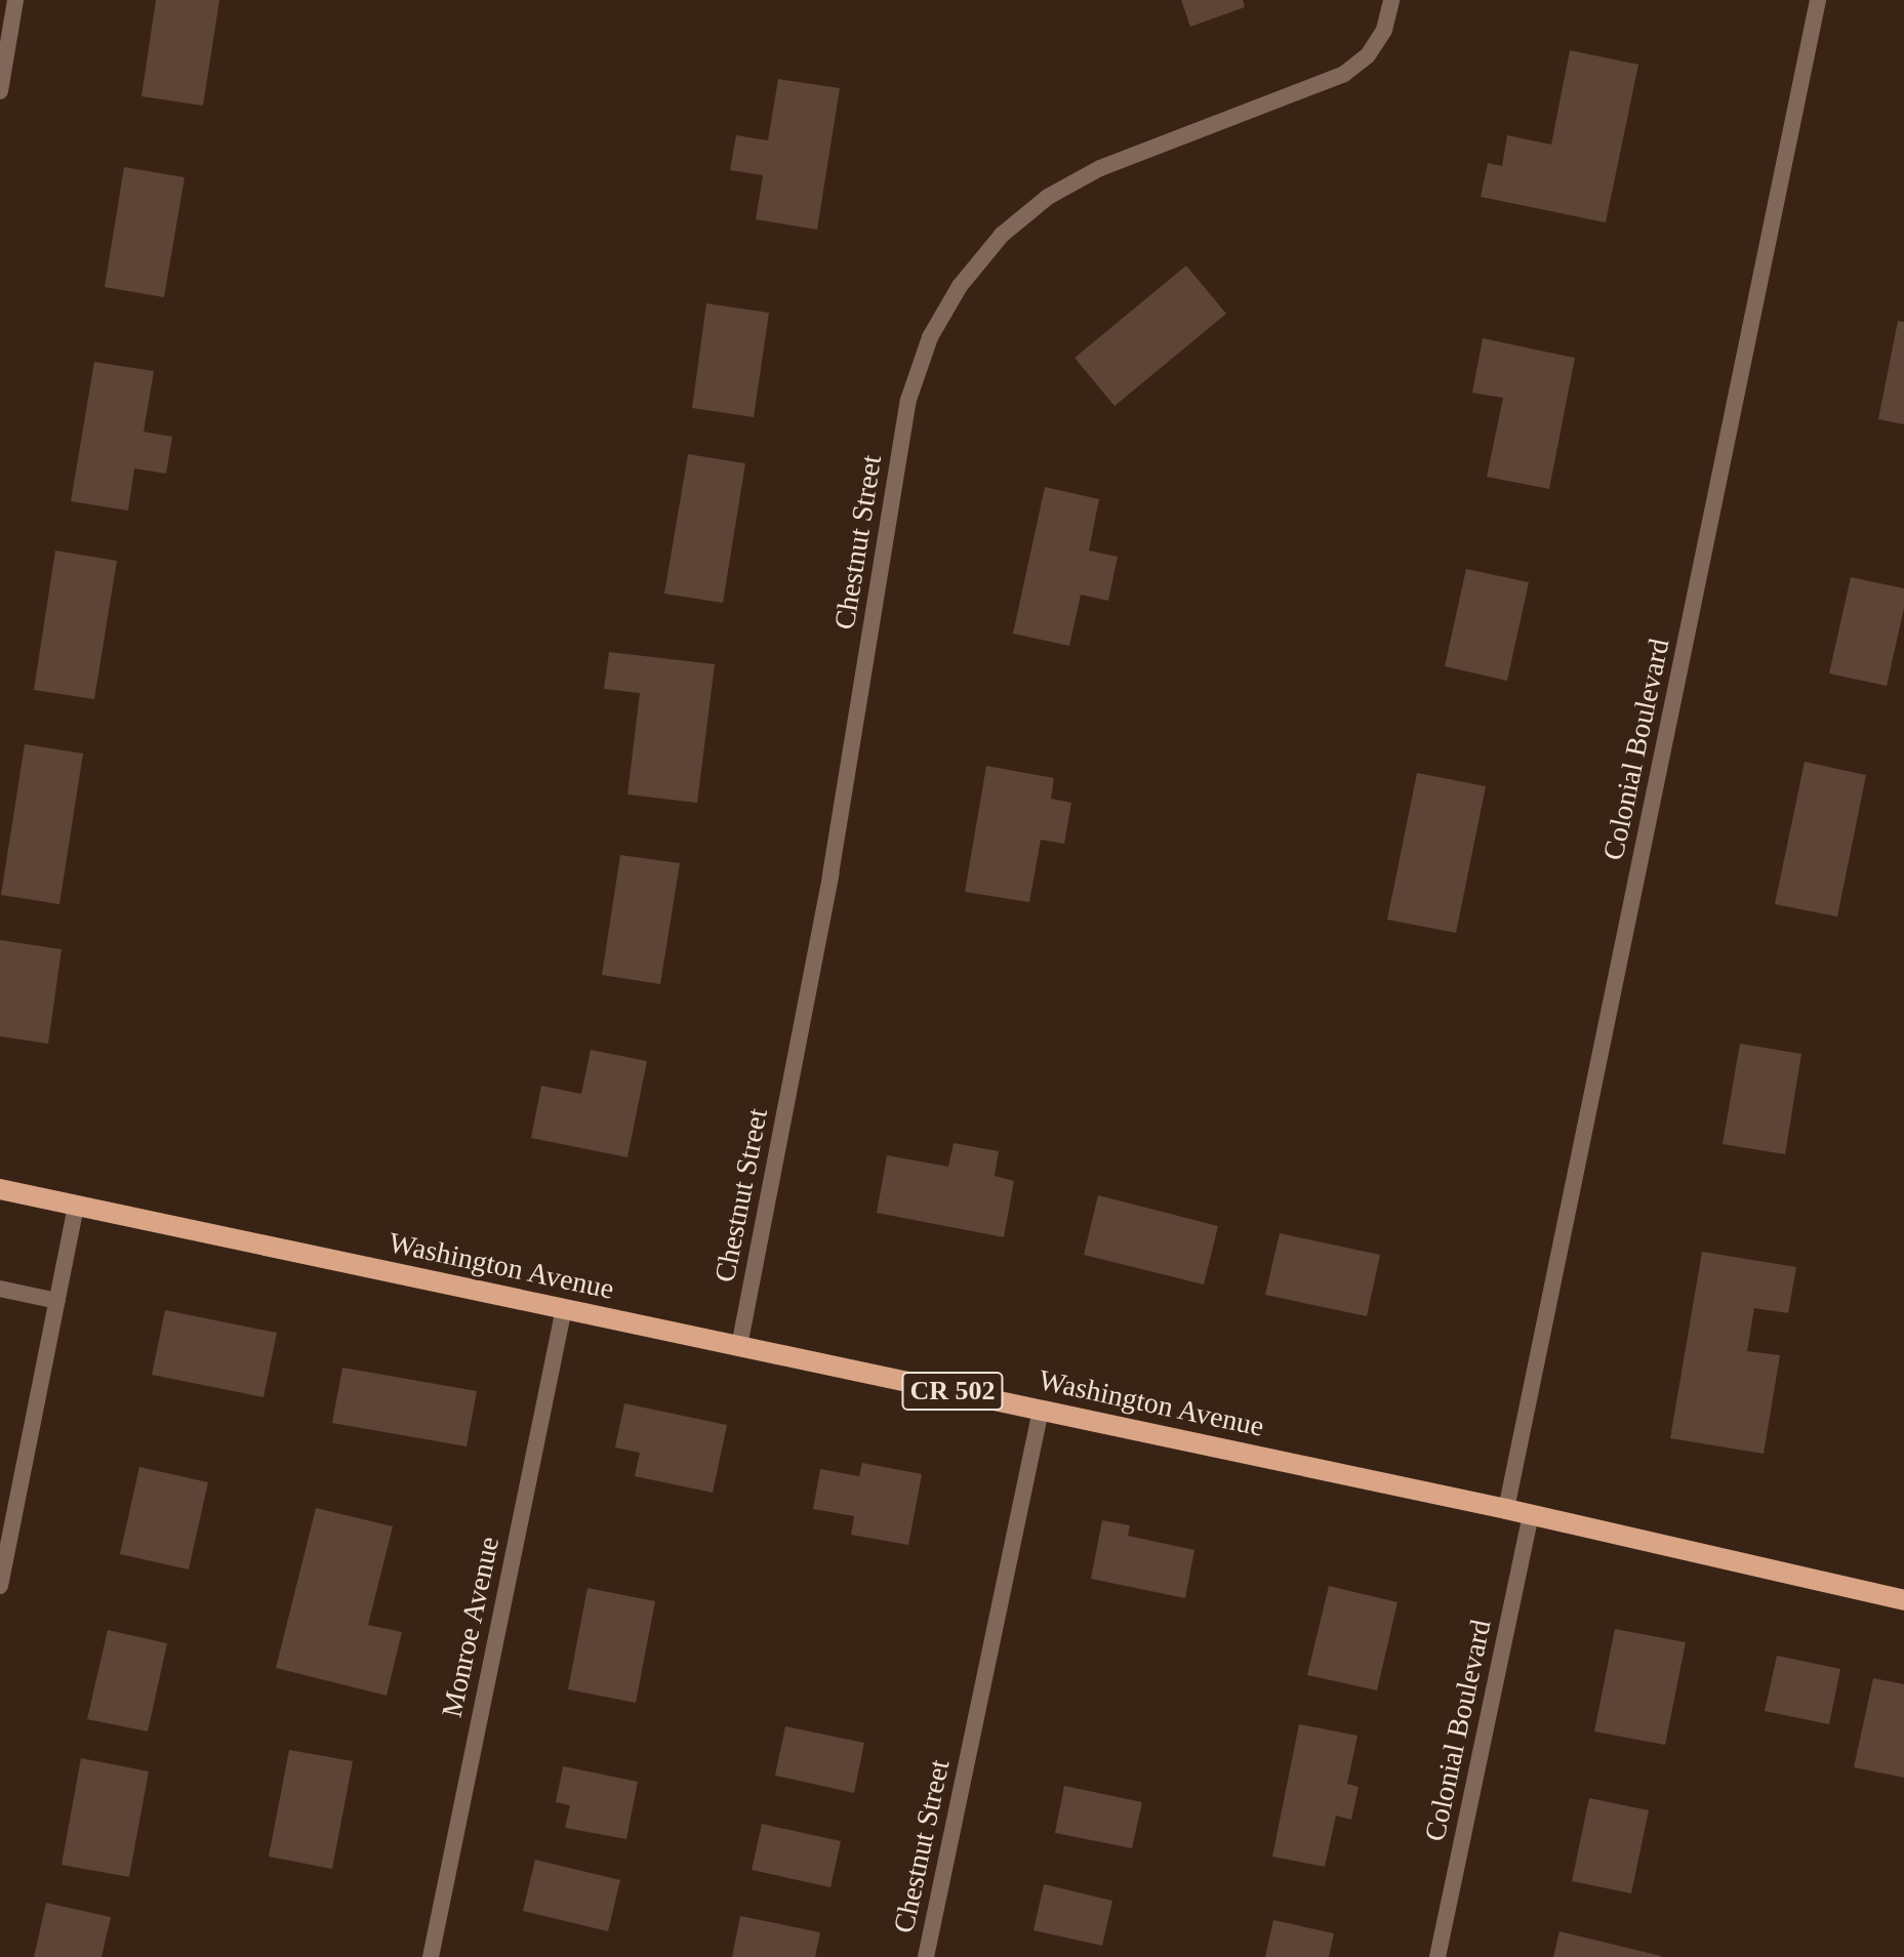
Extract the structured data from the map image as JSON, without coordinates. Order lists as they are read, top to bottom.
{
  "streets": {
    "main road": ["Washington Avenue", "CR 502"],
    "street": ["Chestnut Street", "Colonial Boulevard", "Monroe Avenue"]
  },
  "crossings": [
    ["Chestnut Street", "Washington Avenue"],
    ["Colonial Boulevard", "Washington Avenue"],
    ["Washington Avenue", "Monroe Avenue"]
  ]
}
